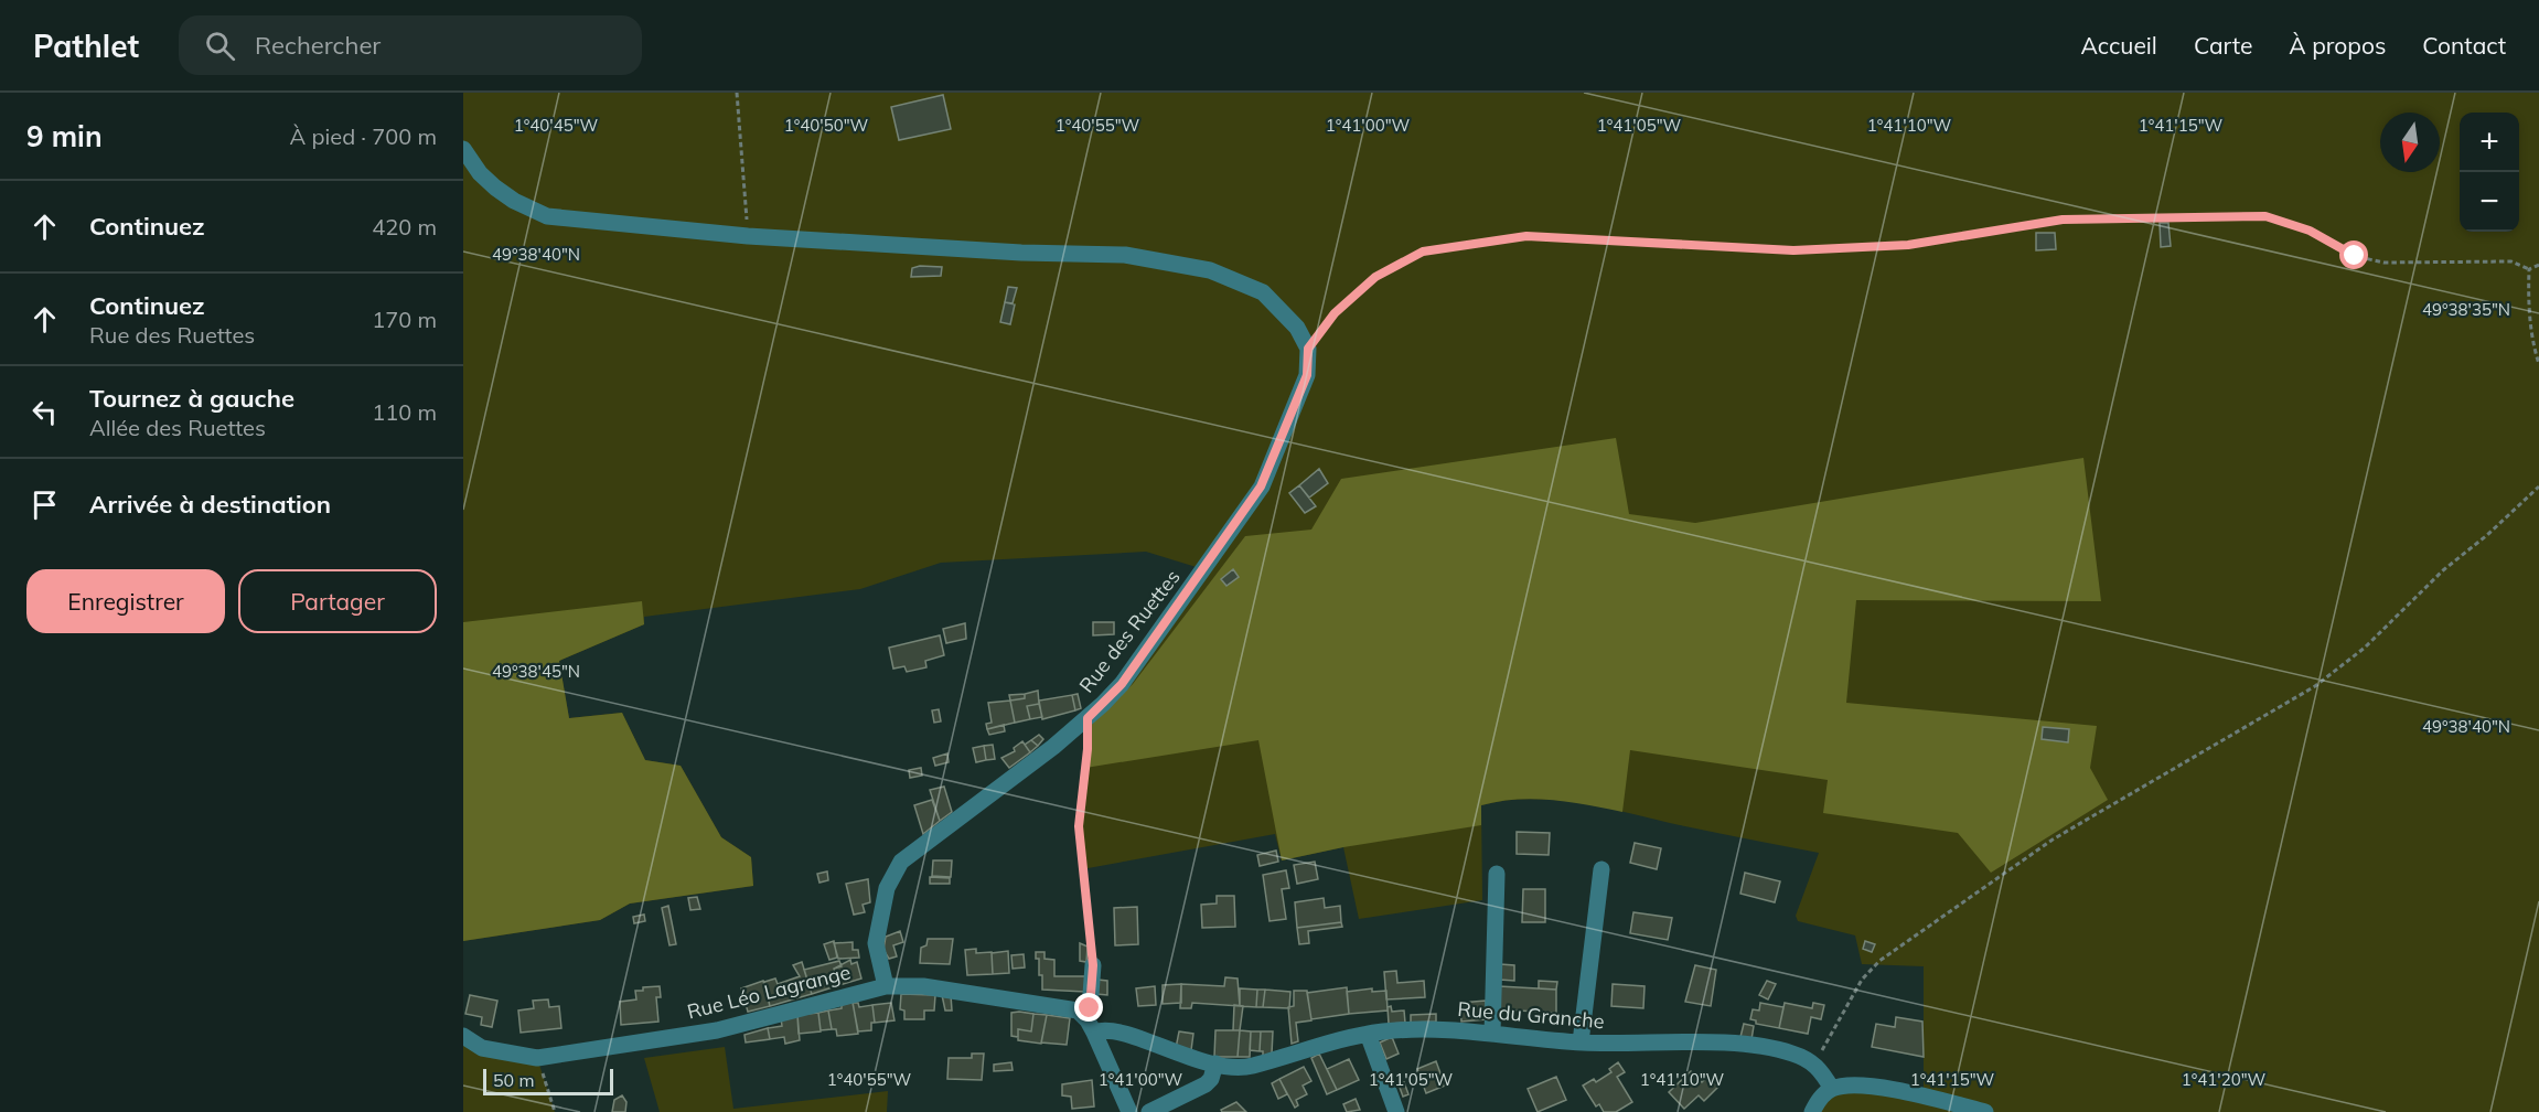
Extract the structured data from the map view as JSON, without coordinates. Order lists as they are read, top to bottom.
{
  "streets": {
    "street": ["Rue des Ruettes", "Rue Léo Lagrange", "Rue du Granche"]
  },
  "crossings": [
    ["Rue des Ruettes", "Rue Léo Lagrange"],
    ["Rue Léo Lagrange", "Rue du Granche"]
  ],
  "scale_bar": "50 m",
  "north": "bottom",
  "page": {
    "header": "Pathlet",
    "search": "Rechercher",
    "nav": [
      "Accueil",
      "Carte",
      "À propos",
      "Contact"
    ],
    "heading": ["9 min", "À pied · 700 m"],
    "map_buttons": ["+", "−"],
    "list": [
      ["Continuez", "420 m"],
      ["Continuez", "Rue des Ruettes", "170 m"],
      ["Tournez à gauche", "Allée des Ruettes", "110 m"],
      "Arrivée à destination"
    ],
    "buttons": ["Enregistrer", "Partager"],
    "scale": "50 m"
  },
  "coordinates": [
    "1°40'45\"W",
    "1°40'50\"W",
    "1°40'55\"W",
    "1°41'00\"W",
    "1°41'05\"W",
    "1°41'10\"W",
    "1°41'15\"W",
    "49°38'40\"N",
    "49°38'35\"N",
    "49°38'45\"N",
    "1°41'20\"W"
  ]
}
